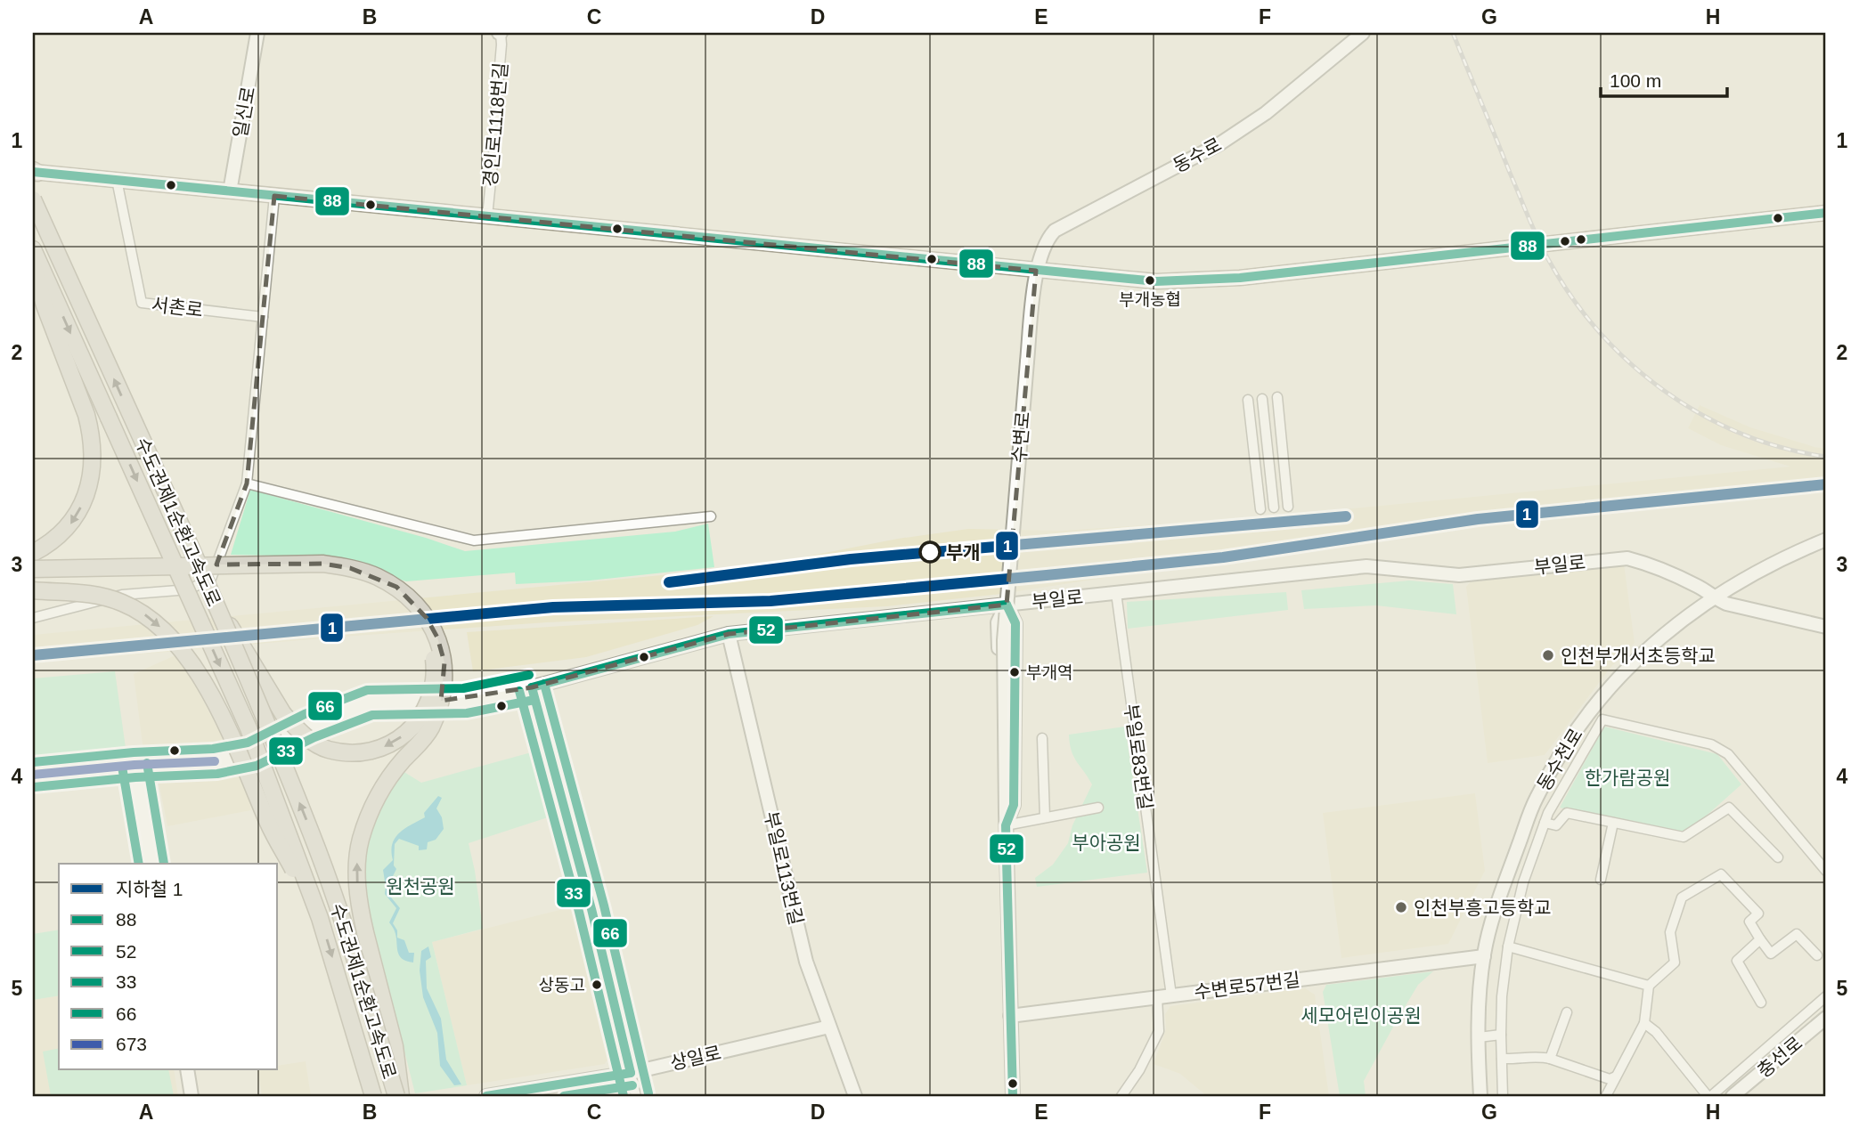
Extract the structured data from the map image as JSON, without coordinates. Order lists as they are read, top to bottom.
{
  "streets": {
    "highway": ["수도권제1순환고속도로"],
    "street": [
      "일신로",
      "경인로1118번길",
      "동수로",
      "서촌로",
      "수변로",
      "부일로",
      "부일로83번길",
      "동수천로",
      "부일로113번길",
      "수변로57번길",
      "충선로",
      "상일로"
    ]
  },
  "crossings": [
    ["동수로", "수변로"],
    ["수변로", "부일로"],
    ["수변로", "수변로57번길"],
    ["부일로", "부일로83번길"],
    ["부일로", "동수천로"],
    ["부일로", "부일로113번길"],
    ["부일로83번길", "수변로57번길"],
    ["동수천로", "수변로57번길"],
    ["부일로113번길", "상일로"]
  ],
  "parks": [
    "한가람공원",
    "부아공원",
    "원천공원",
    "세모어린이공원"
  ],
  "places": [
    "부개농협",
    "부개",
    "인천부개서초등학교",
    "부개역",
    "인천부흥고등학교",
    "상동고"
  ],
  "lines": [
    "transit line 88",
    "metro line 1",
    "transit line 52",
    "transit line 66",
    "transit line 33",
    "transit line 673"
  ],
  "legend": [
    "지하철 1",
    "88",
    "52",
    "33",
    "66",
    "673"
  ],
  "scale_bar": "100 m",
  "grid": {
    "columns": [
      "A",
      "B",
      "C",
      "D",
      "E",
      "F",
      "G",
      "H"
    ],
    "rows": [
      "1",
      "2",
      "3",
      "4",
      "5"
    ]
  }
}
